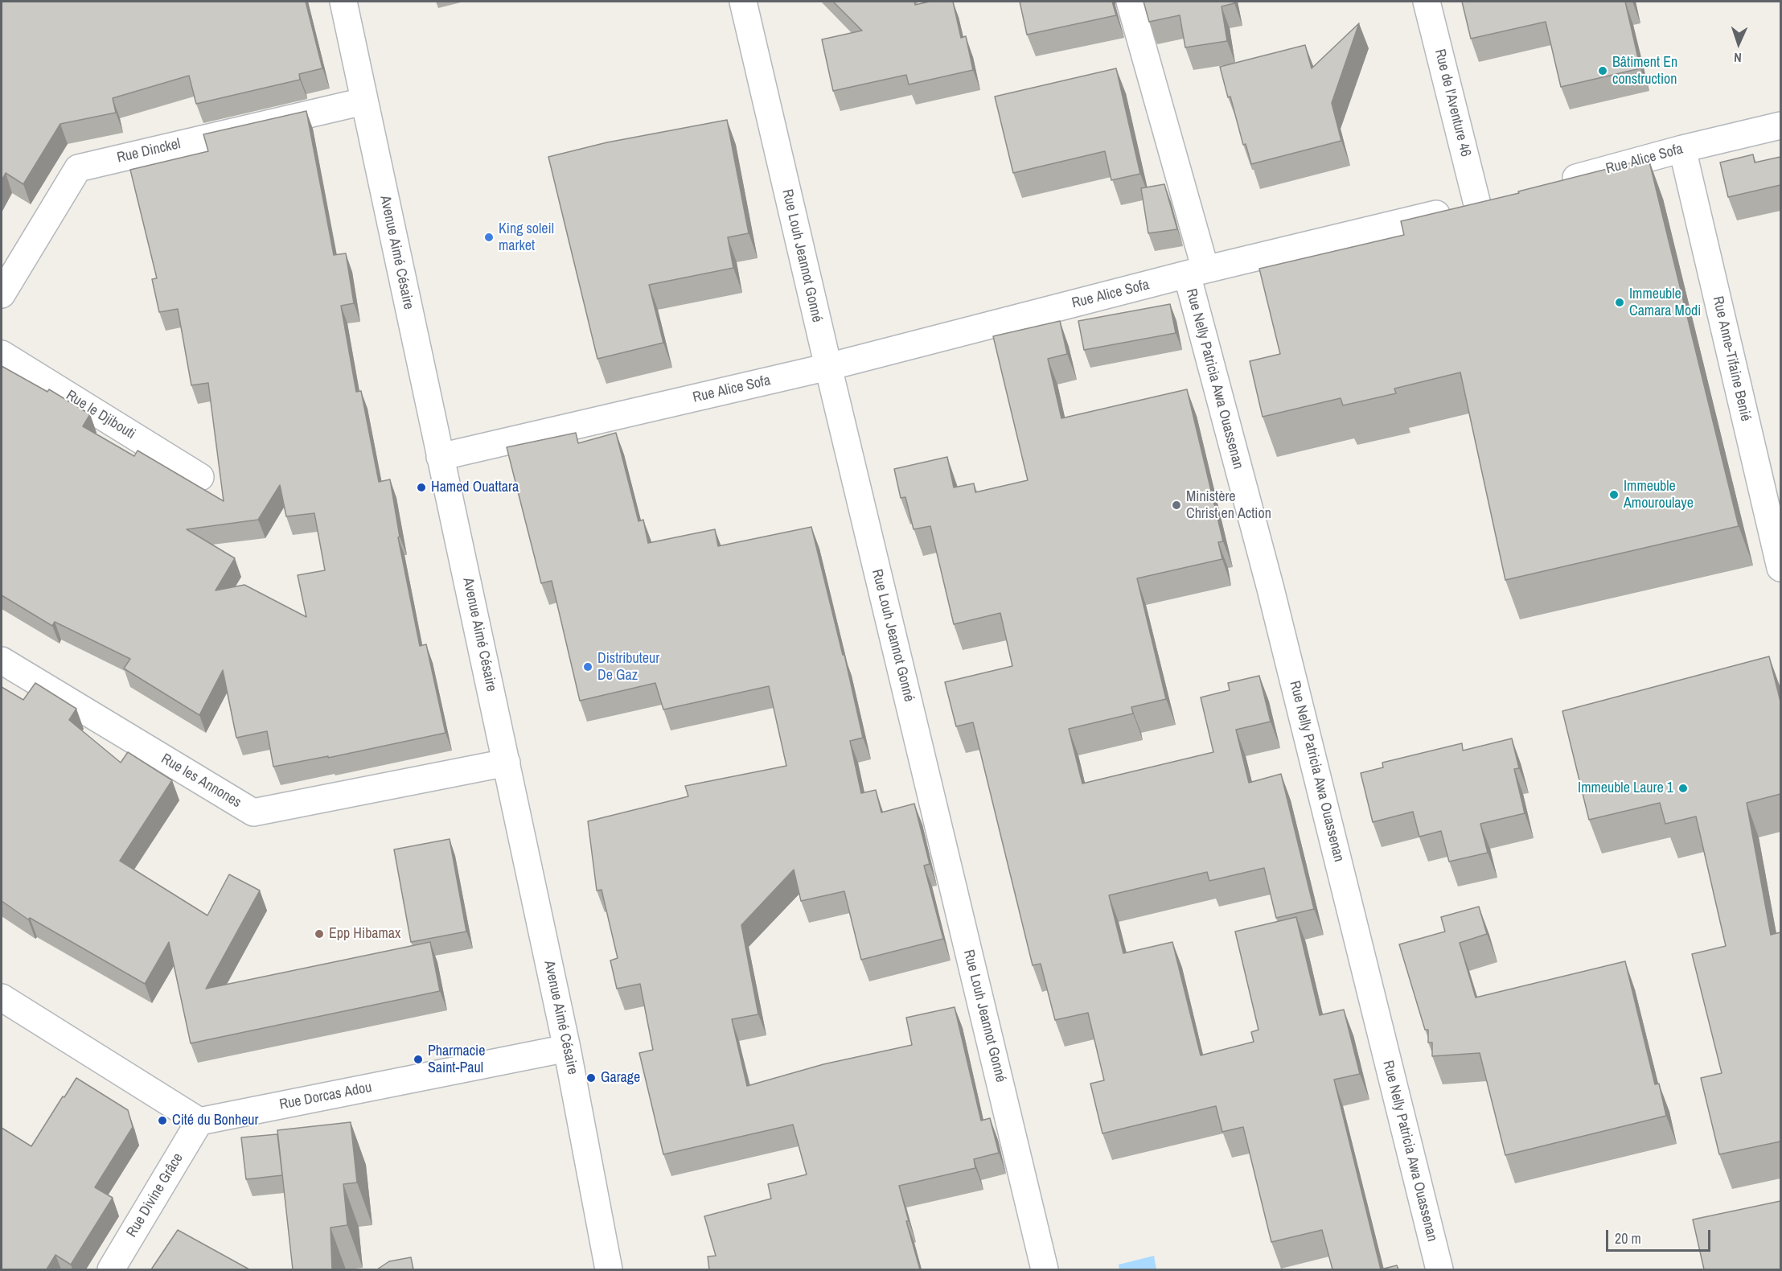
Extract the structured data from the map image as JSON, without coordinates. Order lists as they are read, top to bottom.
{
  "streets": {
    "street": [
      "Rue de l'Aventure 46",
      "Rue Dinckel",
      "Rue Alice Sofa",
      "Avenue Aimé Césaire",
      "Rue Louh Jeannot Gonné",
      "Rue Anne-Tifaine Benié",
      "Rue Nelly Patricia Awa Ouassenan",
      "Rue le Djibouti",
      "Rue les Annones",
      "Rue Dorcas Adou",
      "Rue Divine Grâce"
    ]
  },
  "crossings": [
    ["Rue de l'Aventure 46", "Rue Alice Sofa"],
    ["Rue Dinckel", "Avenue Aimé Césaire"],
    ["Rue Alice Sofa", "Avenue Aimé Césaire"],
    ["Rue Alice Sofa", "Rue Louh Jeannot Gonné"],
    ["Rue Alice Sofa", "Rue Anne-Tifaine Benié"],
    ["Rue Alice Sofa", "Rue Nelly Patricia Awa Ouassenan"],
    ["Avenue Aimé Césaire", "Rue les Annones"],
    ["Avenue Aimé Césaire", "Rue Dorcas Adou"],
    ["Rue Dorcas Adou", "Rue Divine Grâce"]
  ],
  "places": [
    "Bâtiment En construction",
    "King soleil market",
    "Immeuble Camara Modi",
    "Hamed Ouattara",
    "Immeuble Amouroulaye",
    "Ministère Christ en Action",
    "Distributeur De Gaz",
    "Immeuble Laure 1",
    "Epp Hibamax",
    "Pharmacie Saint-Paul",
    "Garage",
    "Cité du Bonheur"
  ],
  "scale_bar": "20 m",
  "north": "bottom"
}
